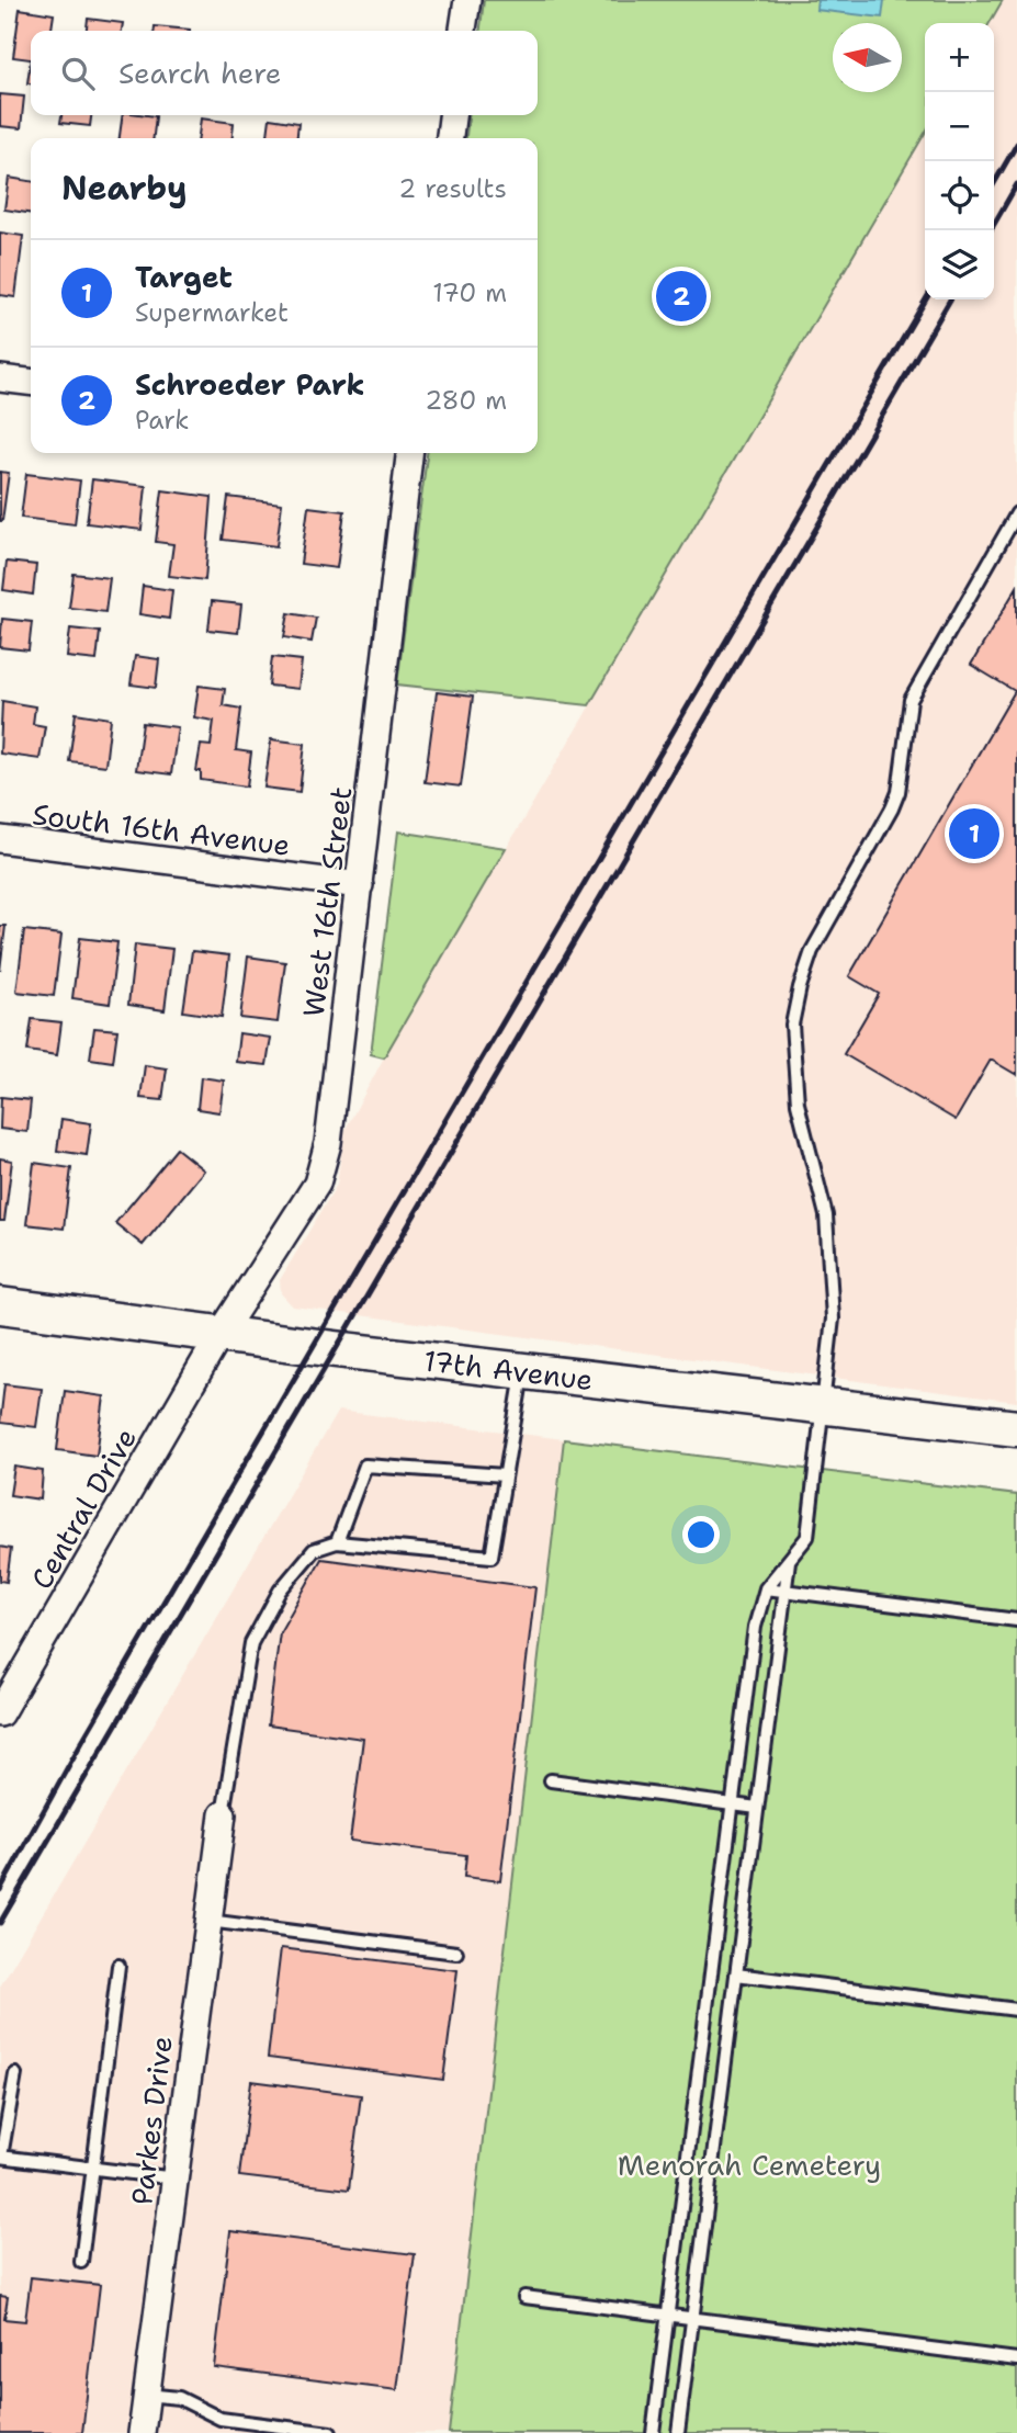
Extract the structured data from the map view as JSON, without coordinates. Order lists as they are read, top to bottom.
{
  "streets": {
    "street": [
      "South 16th Avenue",
      "West 16th Street",
      "17th Avenue",
      "Central Drive",
      "Parkes Drive"
    ]
  },
  "crossings": [
    ["South 16th Avenue", "West 16th Street"],
    ["West 16th Street", "17th Avenue"],
    ["West 16th Street", "Central Drive"],
    ["17th Avenue", "Central Drive"]
  ],
  "parks": ["Menorah Cemetery"],
  "north": "left",
  "page": {
    "map_buttons": ["+", "−"],
    "search": "Search here",
    "heading": ["Nearby", "2 results"],
    "list": [
      {
        "mark": "1",
        "name": "Target",
        "note": "Supermarket",
        "value": "170 m"
      },
      {
        "mark": "2",
        "name": "Schroeder Park",
        "note": "Park",
        "value": "280 m"
      }
    ],
    "pins": ["2", "1"]
  }
}
